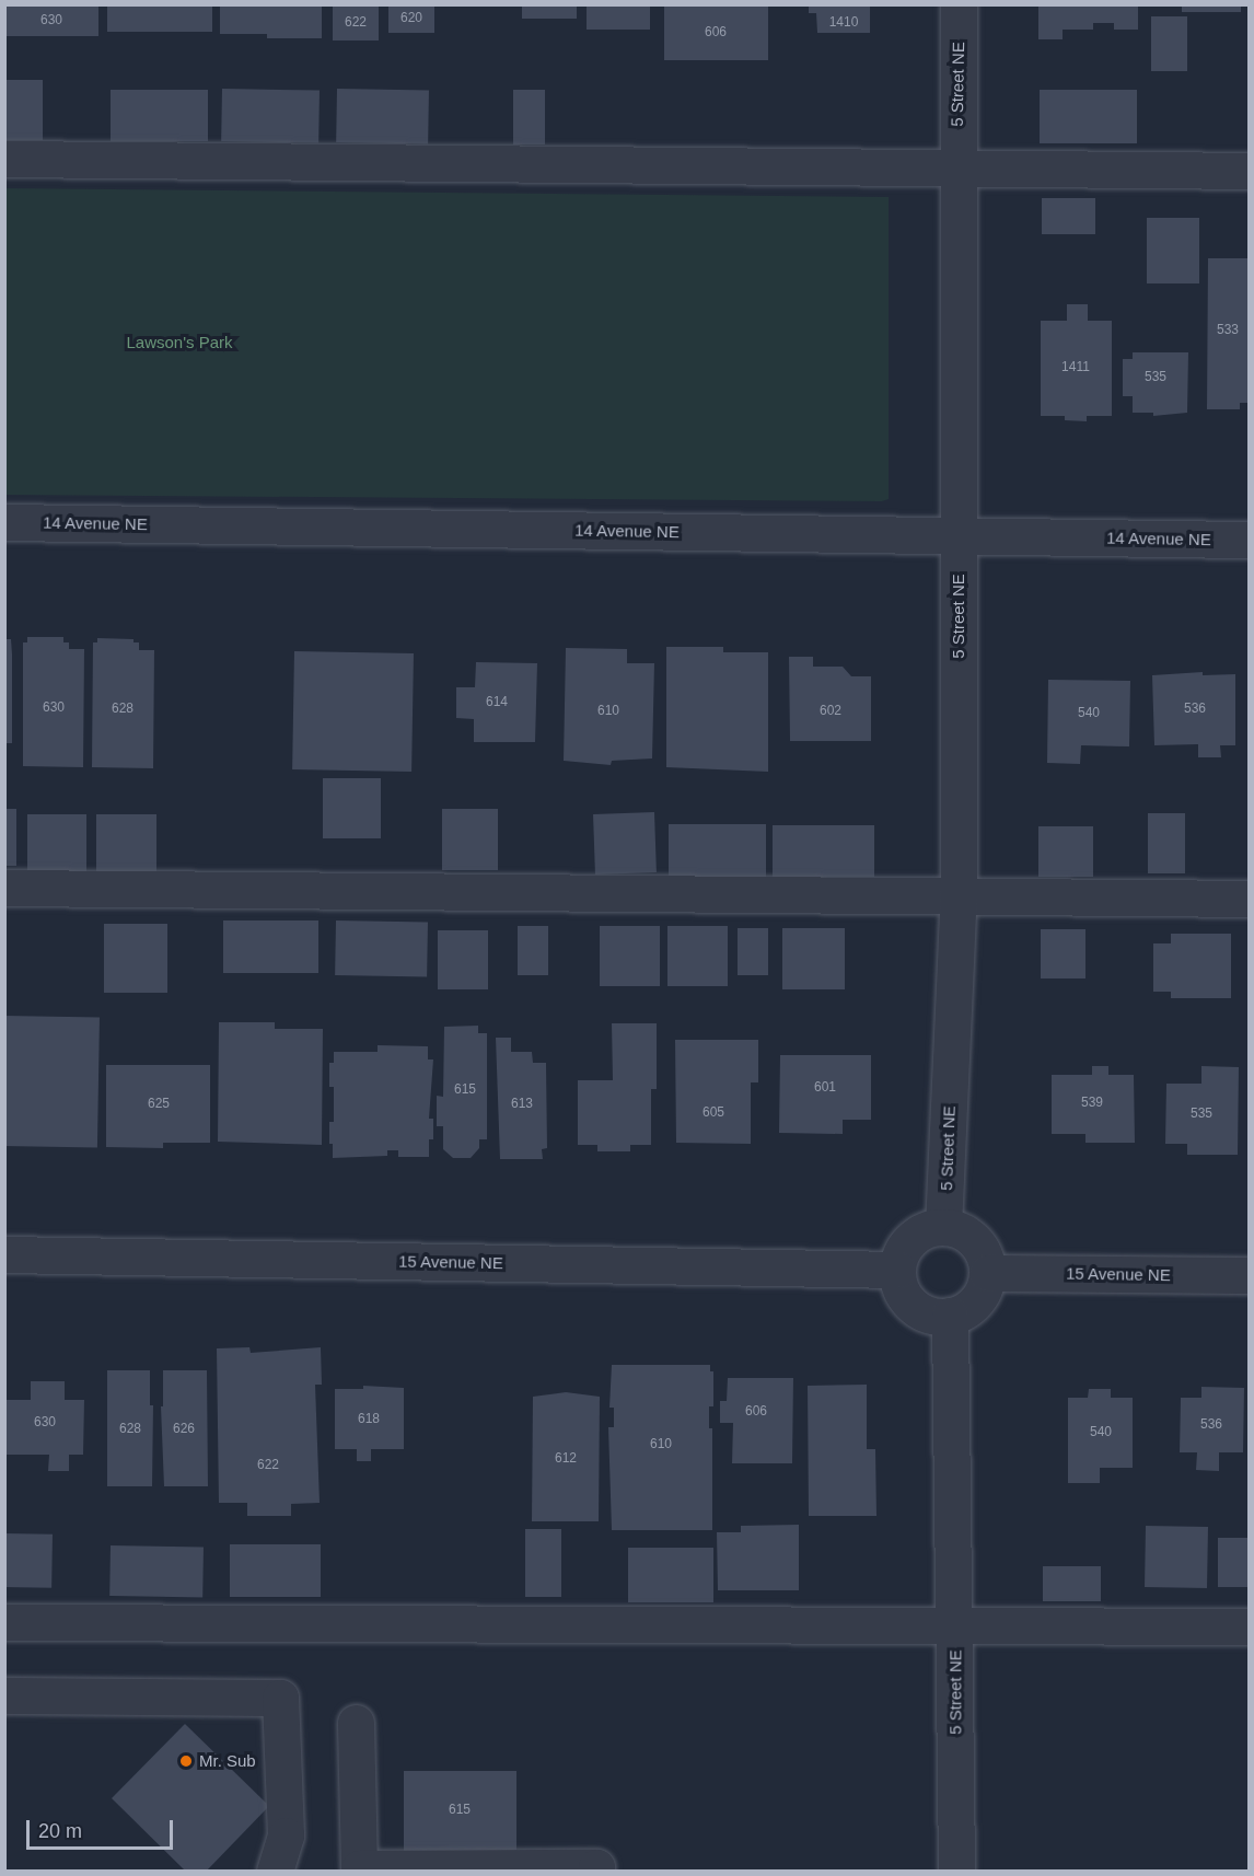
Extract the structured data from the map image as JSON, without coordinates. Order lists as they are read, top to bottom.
{
  "streets": {
    "street": ["5 Street NE", "14 Avenue NE", "15 Avenue NE"]
  },
  "crossings": [
    ["5 Street NE", "14 Avenue NE"],
    ["5 Street NE", "15 Avenue NE"]
  ],
  "parks": ["Lawson's Park"],
  "places": ["Mr. Sub"],
  "house_numbers": [
    "620",
    "630",
    "622",
    "1410",
    "606",
    "533",
    "1411",
    "535",
    "614",
    "630",
    "628",
    "536",
    "610",
    "602",
    "540",
    "601",
    "615",
    "539",
    "625",
    "613",
    "605",
    "535",
    "606",
    "618",
    "630",
    "536",
    "628",
    "626",
    "540",
    "610",
    "612",
    "622",
    "615"
  ],
  "scale_bar": "20 m"
}
